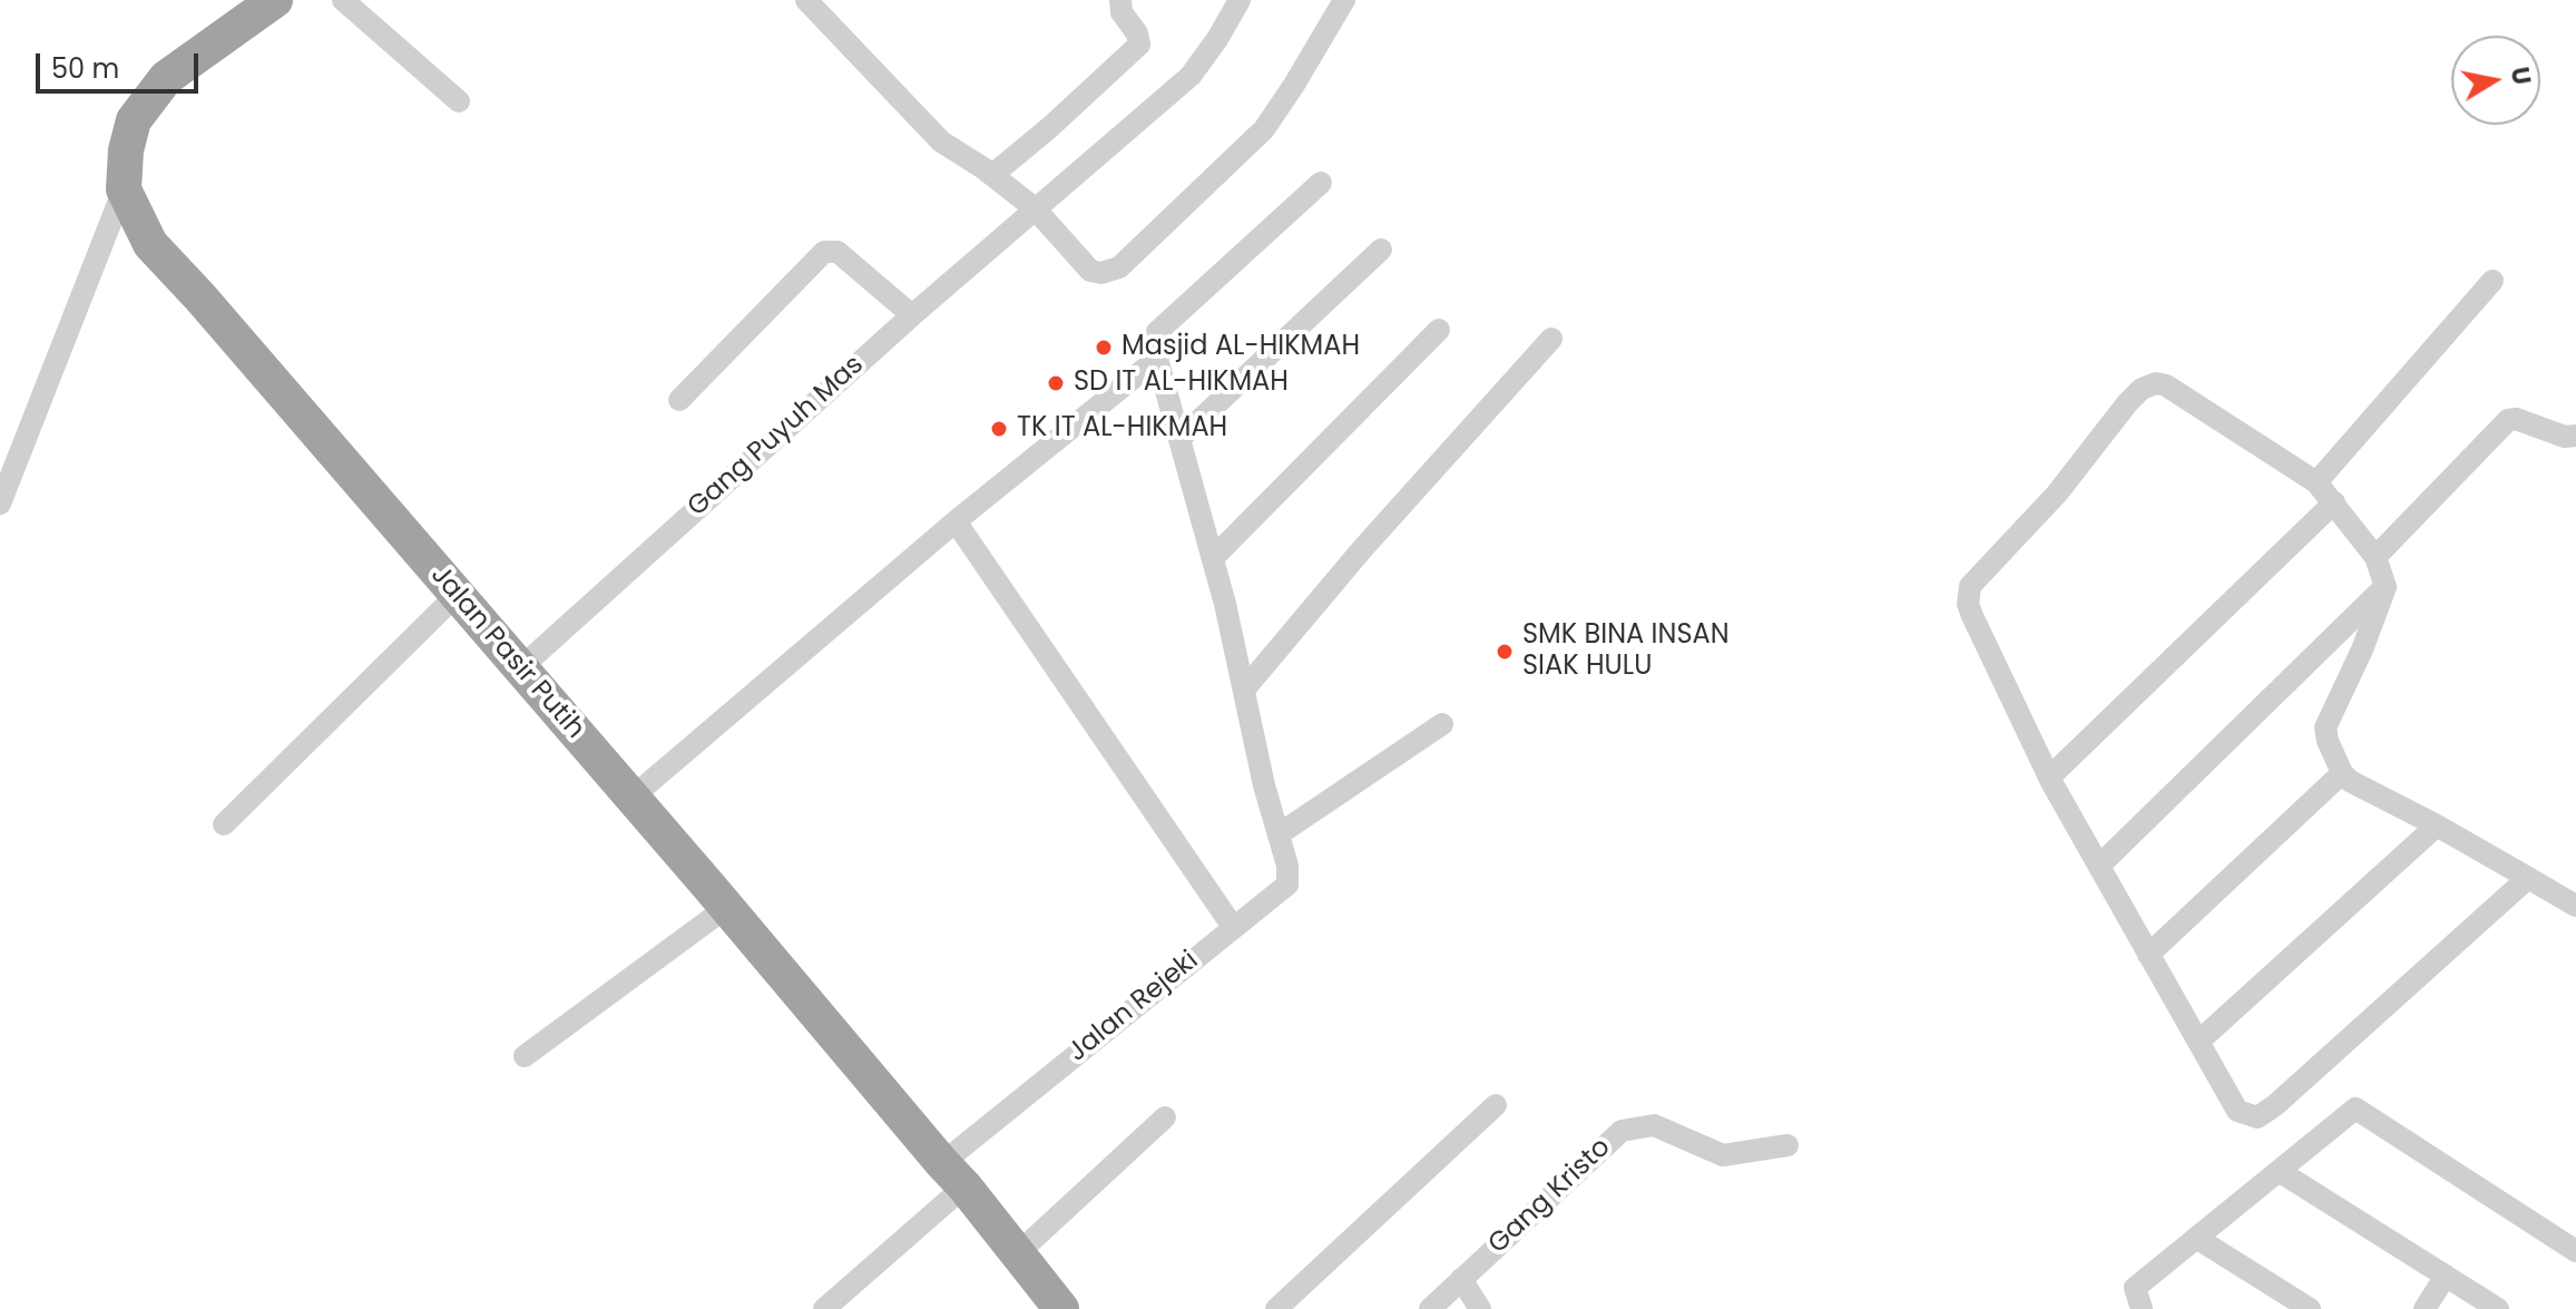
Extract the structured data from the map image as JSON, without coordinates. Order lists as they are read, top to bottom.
{
  "streets": {
    "highway": ["Jalan Pasir Putih"],
    "street": ["Gang Puyuh Mas", "Jalan Rejeki", "Gang Kristo"]
  },
  "crossings": [
    ["Gang Puyuh Mas", "Jalan Pasir Putih"],
    ["Jalan Pasir Putih", "Jalan Rejeki"]
  ],
  "places": [
    "Masjid AL-HIKMAH",
    "SD IT AL-HIKMAH",
    "TK IT AL-HIKMAH",
    "SMK BINA INSAN SIAK HULU"
  ],
  "scale_bar": "50 m",
  "north": "right"
}
